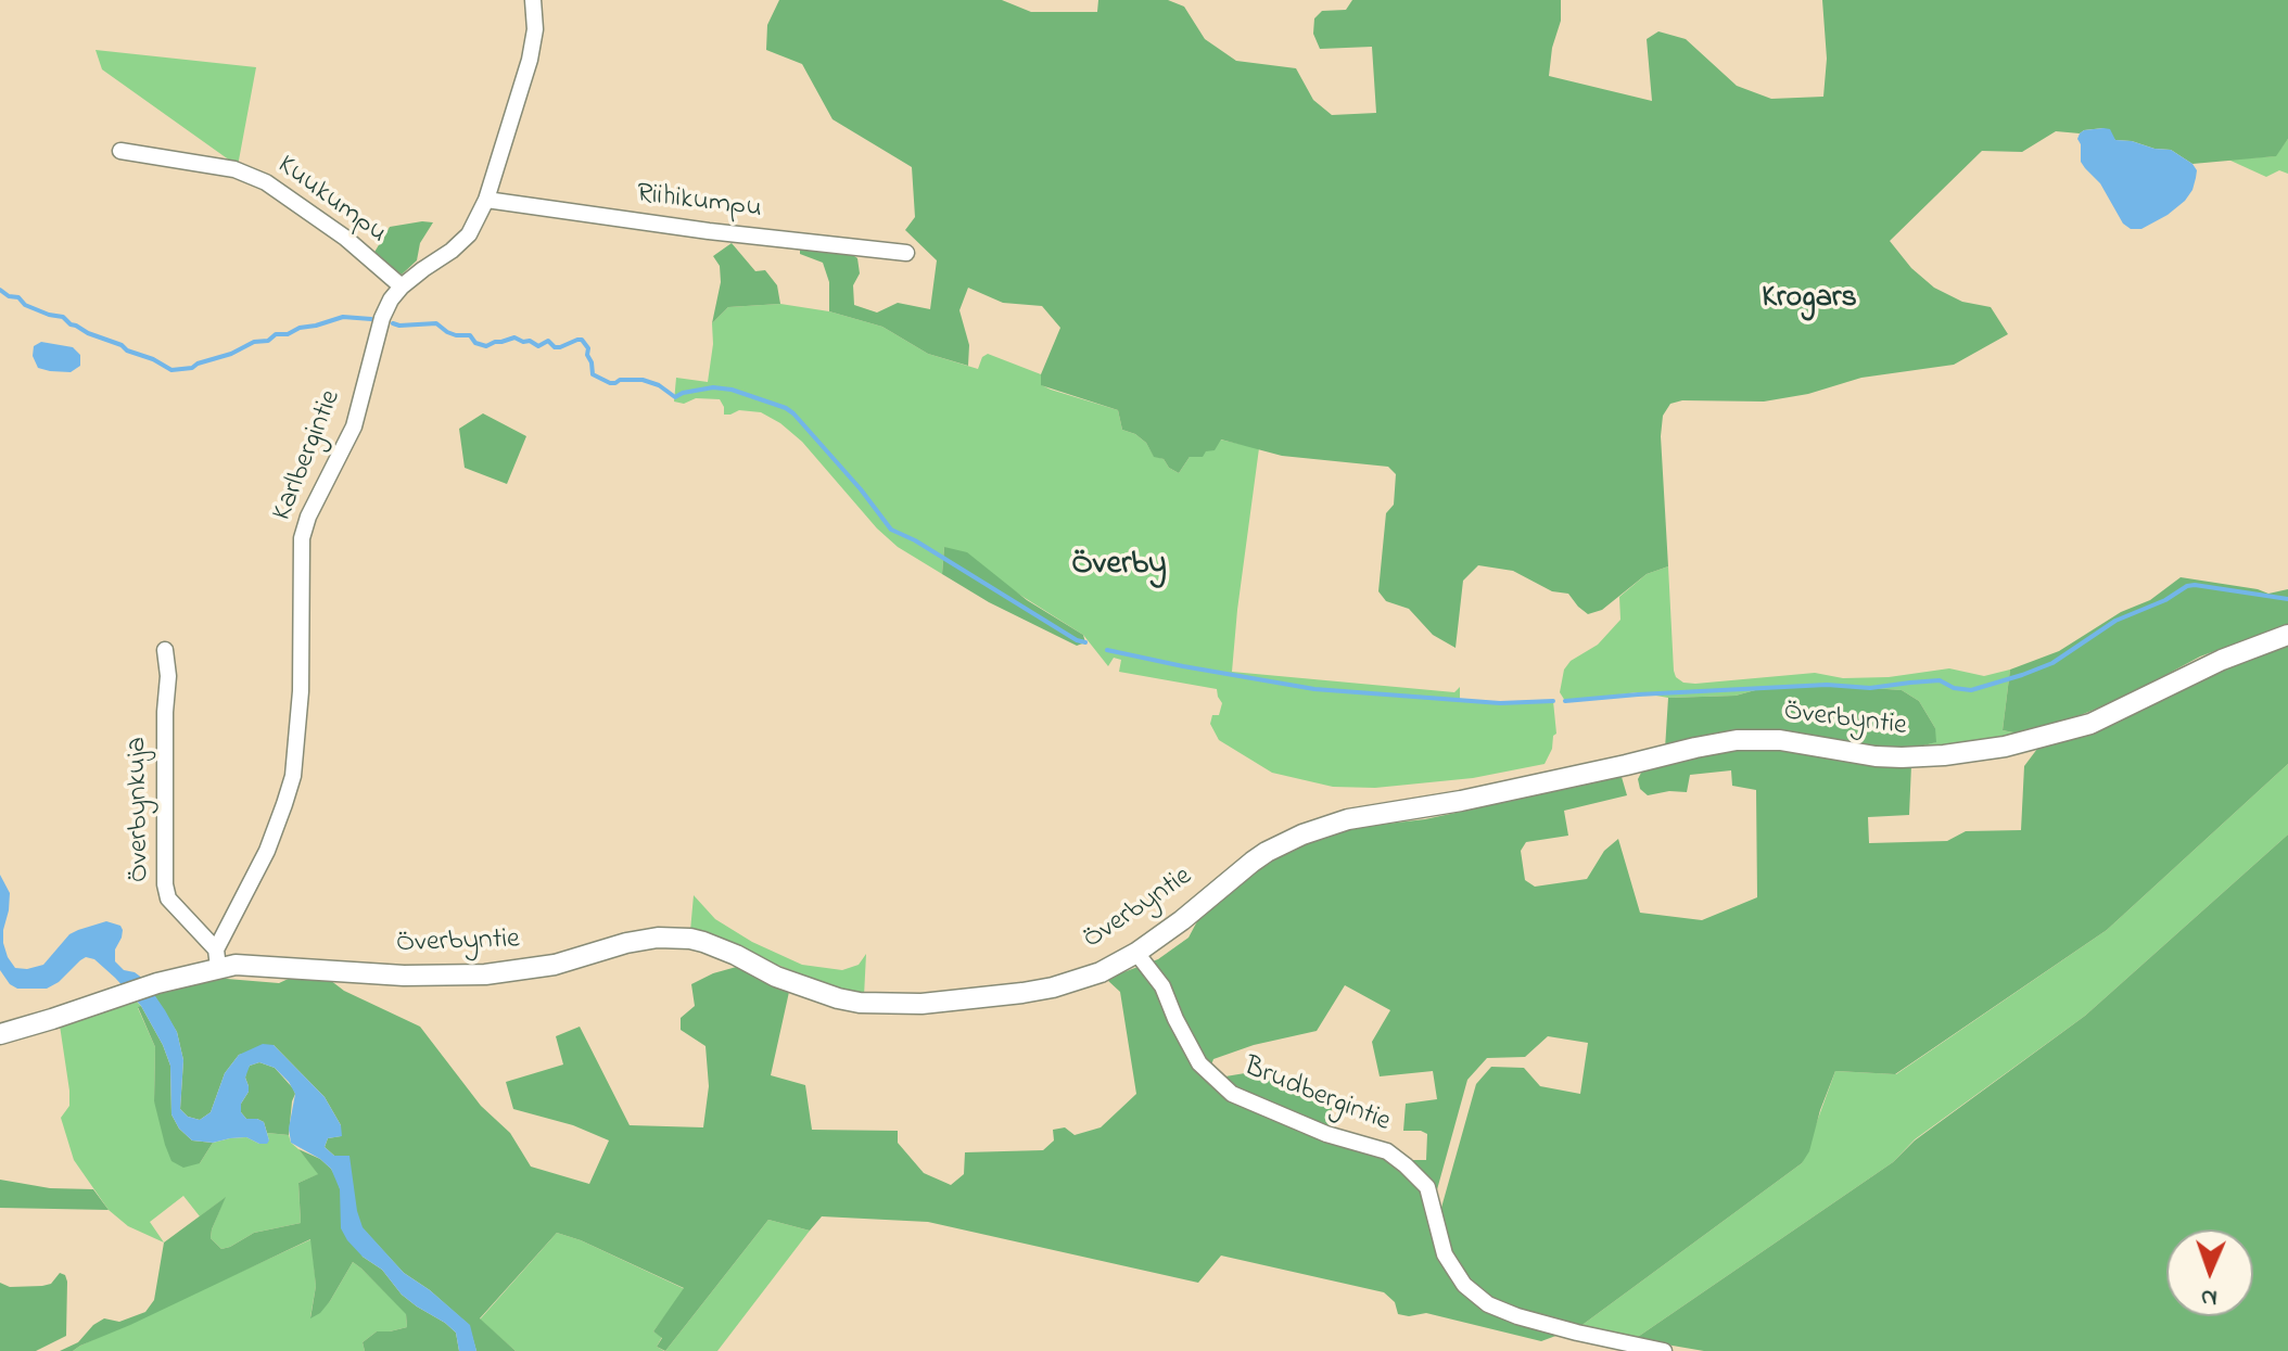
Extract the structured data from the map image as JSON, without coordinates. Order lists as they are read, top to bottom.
{
  "streets": {
    "street": [
      "Kuukumpu",
      "Riihikumpu",
      "Karlbergintie",
      "Överbyntie",
      "Överbynkuja",
      "Brudbergintie"
    ]
  },
  "crossings": [
    ["Kuukumpu", "Karlbergintie"],
    ["Riihikumpu", "Karlbergintie"],
    ["Karlbergintie", "Överbyntie"],
    ["Karlbergintie", "Överbynkuja"],
    ["Överbyntie", "Överbynkuja"],
    ["Överbyntie", "Brudbergintie"]
  ],
  "districts": ["Krogars", "Överby"],
  "north": "bottom"
}
